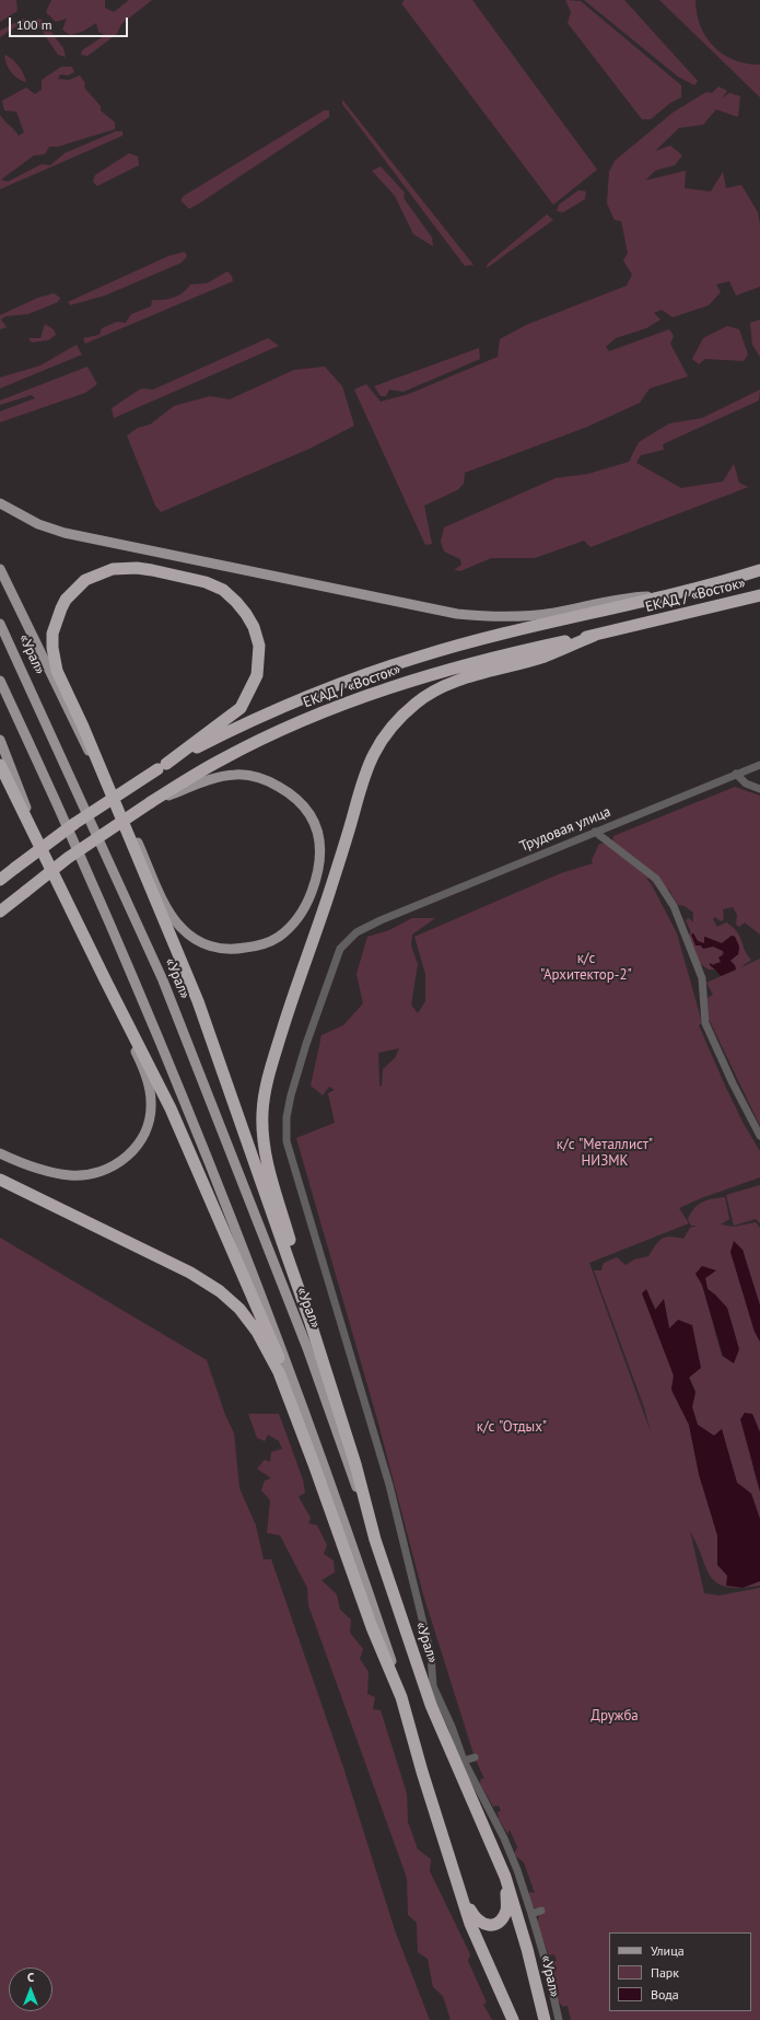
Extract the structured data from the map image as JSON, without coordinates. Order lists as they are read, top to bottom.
{
  "streets": {
    "highway": ["ЕКАД / «Восток»", "«Урал»"],
    "street": ["Трудовая улица"]
  },
  "parks": [
    "к/с \"Архитектор-2\"",
    "к/с \"Металлист\" НИЗМК",
    "к/с \"Отдых\"",
    "Дружба"
  ],
  "legend": ["Улица", "Парк", "Вода"],
  "scale_bar": "100 m",
  "north": "top"
}
